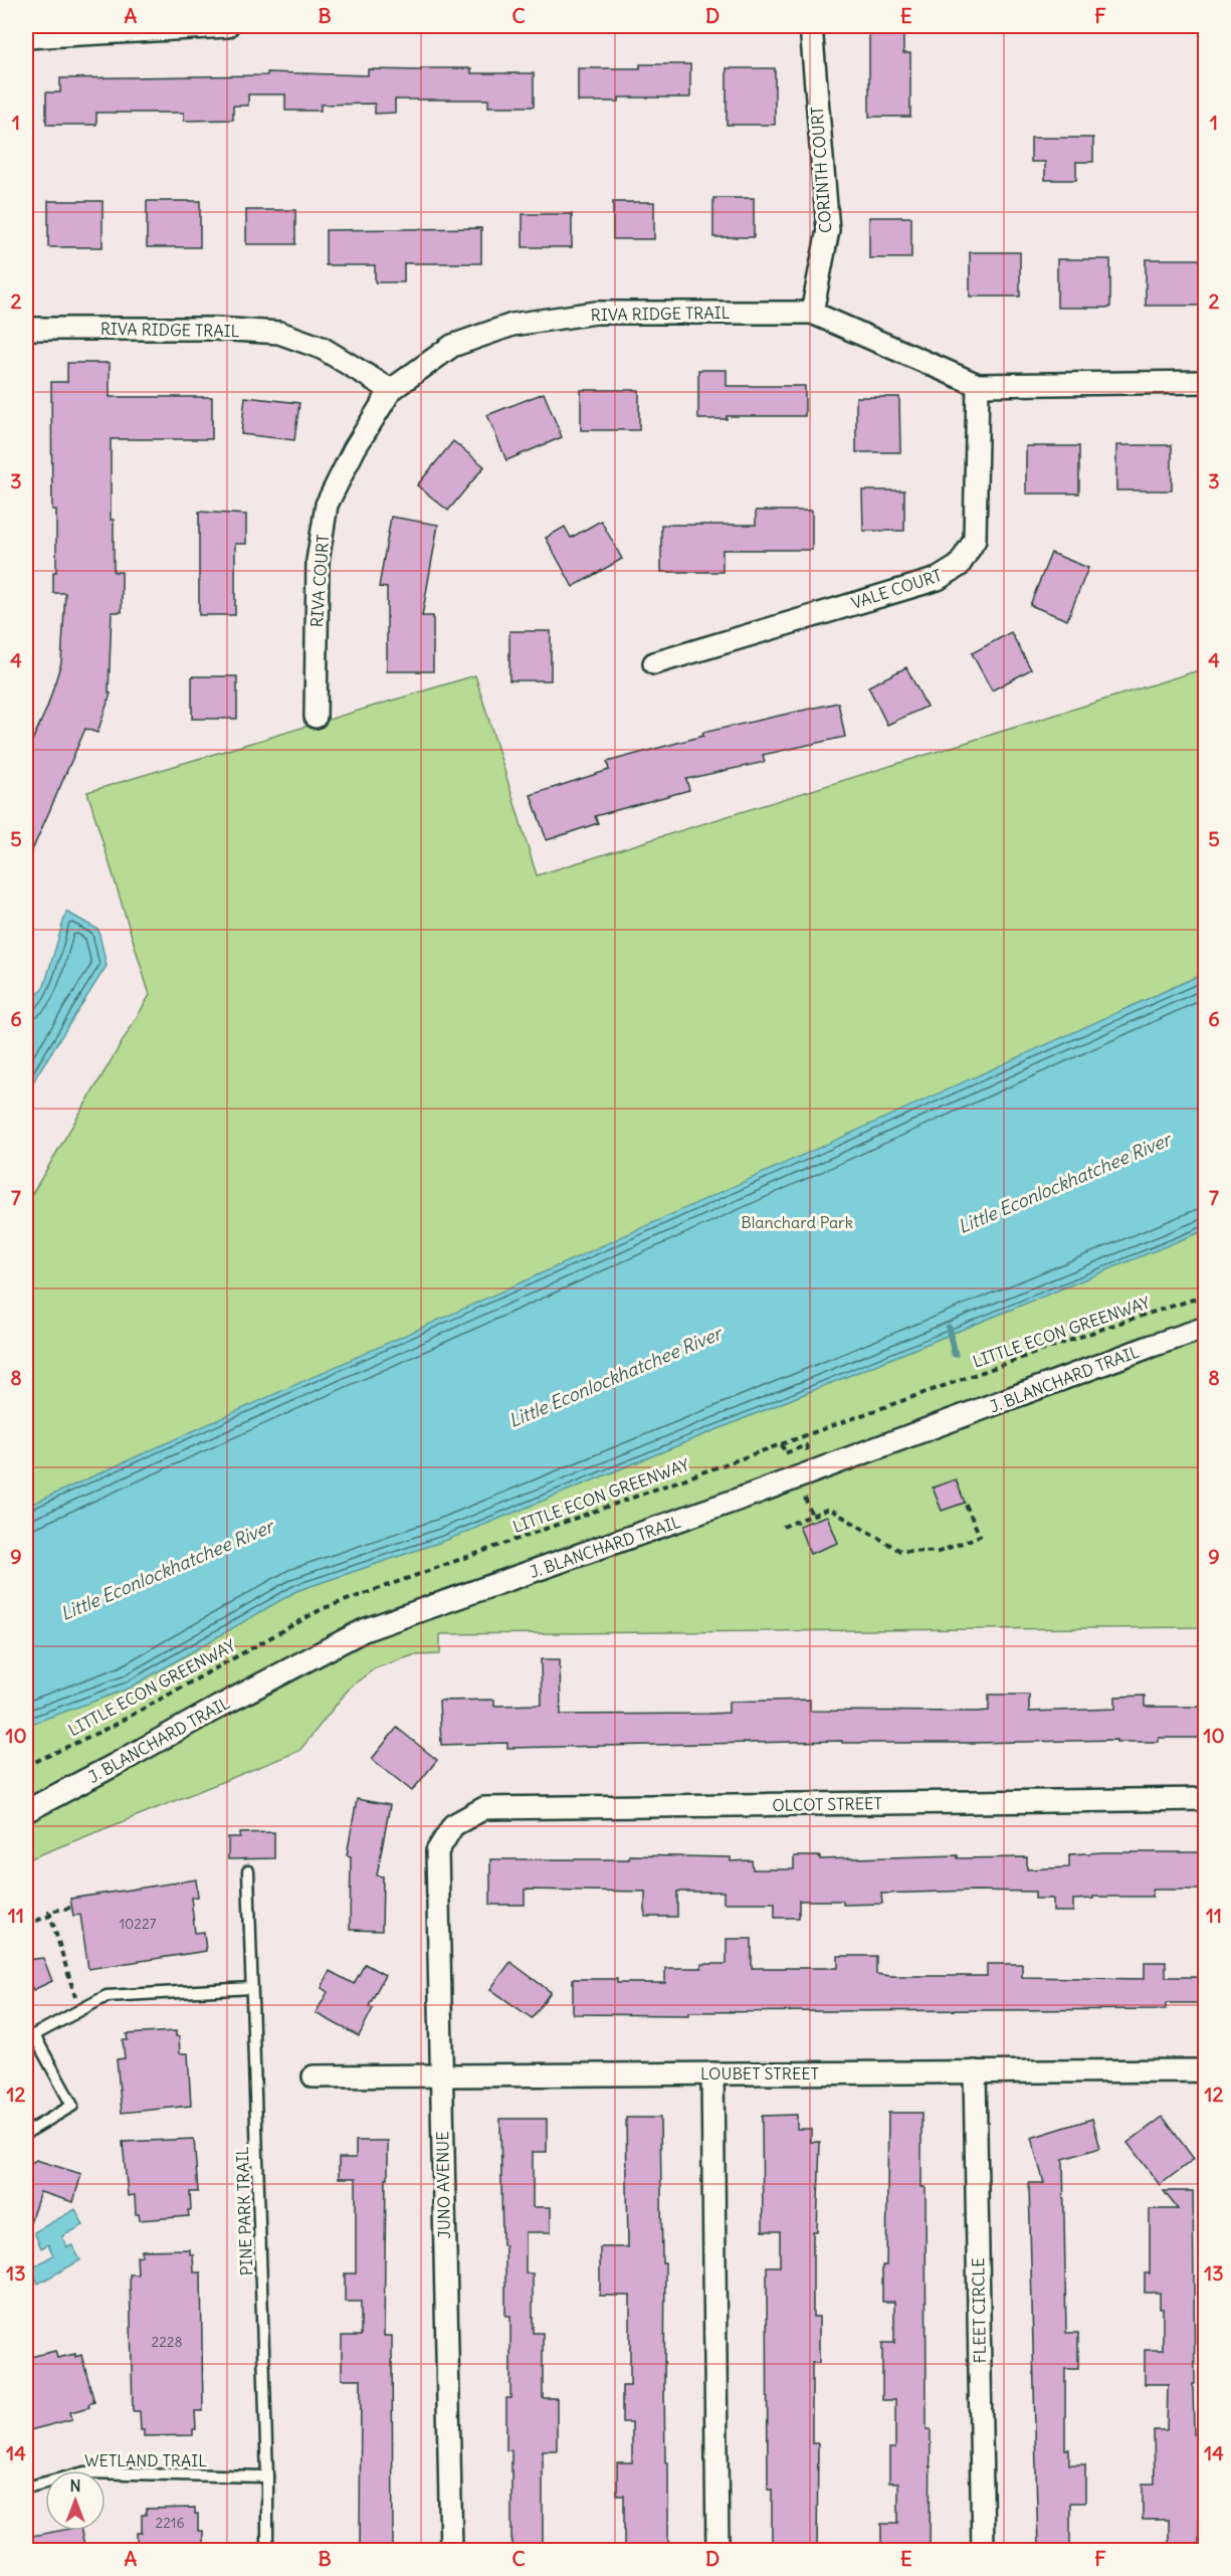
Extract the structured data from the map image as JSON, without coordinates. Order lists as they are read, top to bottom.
{
  "streets": {
    "street": [
      "CORINTH COURT",
      "RIVA RIDGE TRAIL",
      "RIVA COURT",
      "VALE COURT",
      "J. BLANCHARD TRAIL",
      "OLCOT STREET",
      "LOUBET STREET",
      "JUNO AVENUE",
      "FLEET CIRCLE"
    ],
    "lane": ["PINE PARK TRAIL", "WETLAND TRAIL"],
    "path": ["LITTLE ECON GREENWAY"]
  },
  "crossings": [
    ["CORINTH COURT", "RIVA RIDGE TRAIL"],
    ["RIVA RIDGE TRAIL", "RIVA COURT"],
    ["RIVA RIDGE TRAIL", "VALE COURT"],
    ["OLCOT STREET", "JUNO AVENUE"],
    ["LOUBET STREET", "JUNO AVENUE"],
    ["LOUBET STREET", "FLEET CIRCLE"],
    ["PINE PARK TRAIL", "WETLAND TRAIL"]
  ],
  "water": ["Little Econlockhatchee River"],
  "parks": ["Blanchard Park"],
  "house_numbers": ["10227", "2228", "2216"],
  "north": "top",
  "grid": {
    "columns": [
      "A",
      "B",
      "C",
      "D",
      "E",
      "F"
    ],
    "rows": [
      "1",
      "2",
      "3",
      "4",
      "5",
      "6",
      "7",
      "8",
      "9",
      "10",
      "11",
      "12",
      "13",
      "14"
    ]
  }
}
